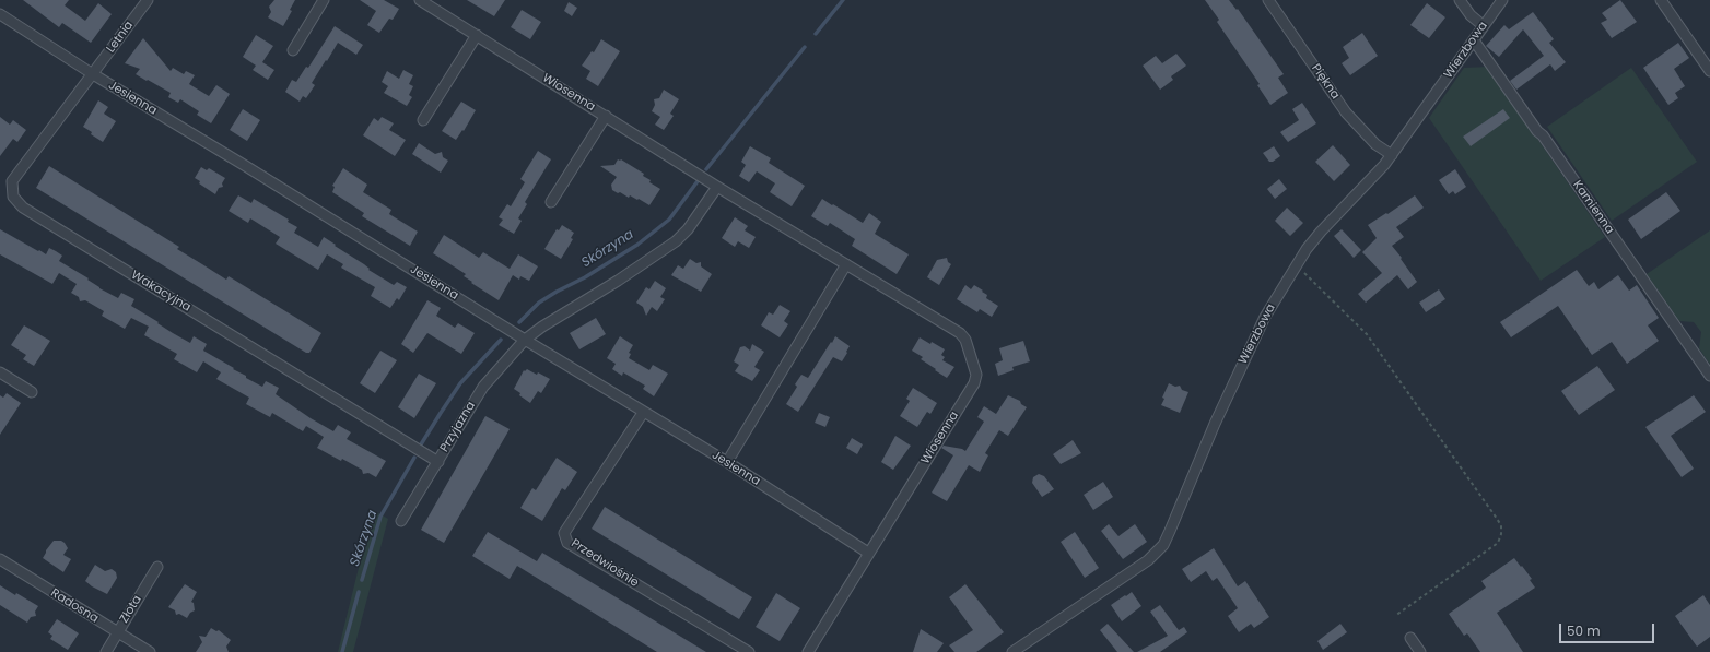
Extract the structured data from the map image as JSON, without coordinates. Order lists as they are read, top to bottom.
{
  "streets": {
    "street": [
      "Letnia",
      "Wierzbowa",
      "Piękna",
      "Wiosenna",
      "Jesienna",
      "Kamienna",
      "Wakacyjna",
      "Przyjazna",
      "Przedwiośnie",
      "Radosna",
      "Złota"
    ]
  },
  "crossings": [
    ["Letnia", "Jesienna"],
    ["Letnia", "Wakacyjna"],
    ["Wierzbowa", "Piękna"],
    ["Wierzbowa", "Kamienna"],
    ["Wiosenna", "Jesienna"],
    ["Jesienna", "Wakacyjna"],
    ["Jesienna", "Przyjazna"],
    ["Jesienna", "Przedwiośnie"],
    ["Wakacyjna", "Przyjazna"],
    ["Radosna", "Złota"]
  ],
  "water": ["Skórzyna"],
  "scale_bar": "50 m"
}
